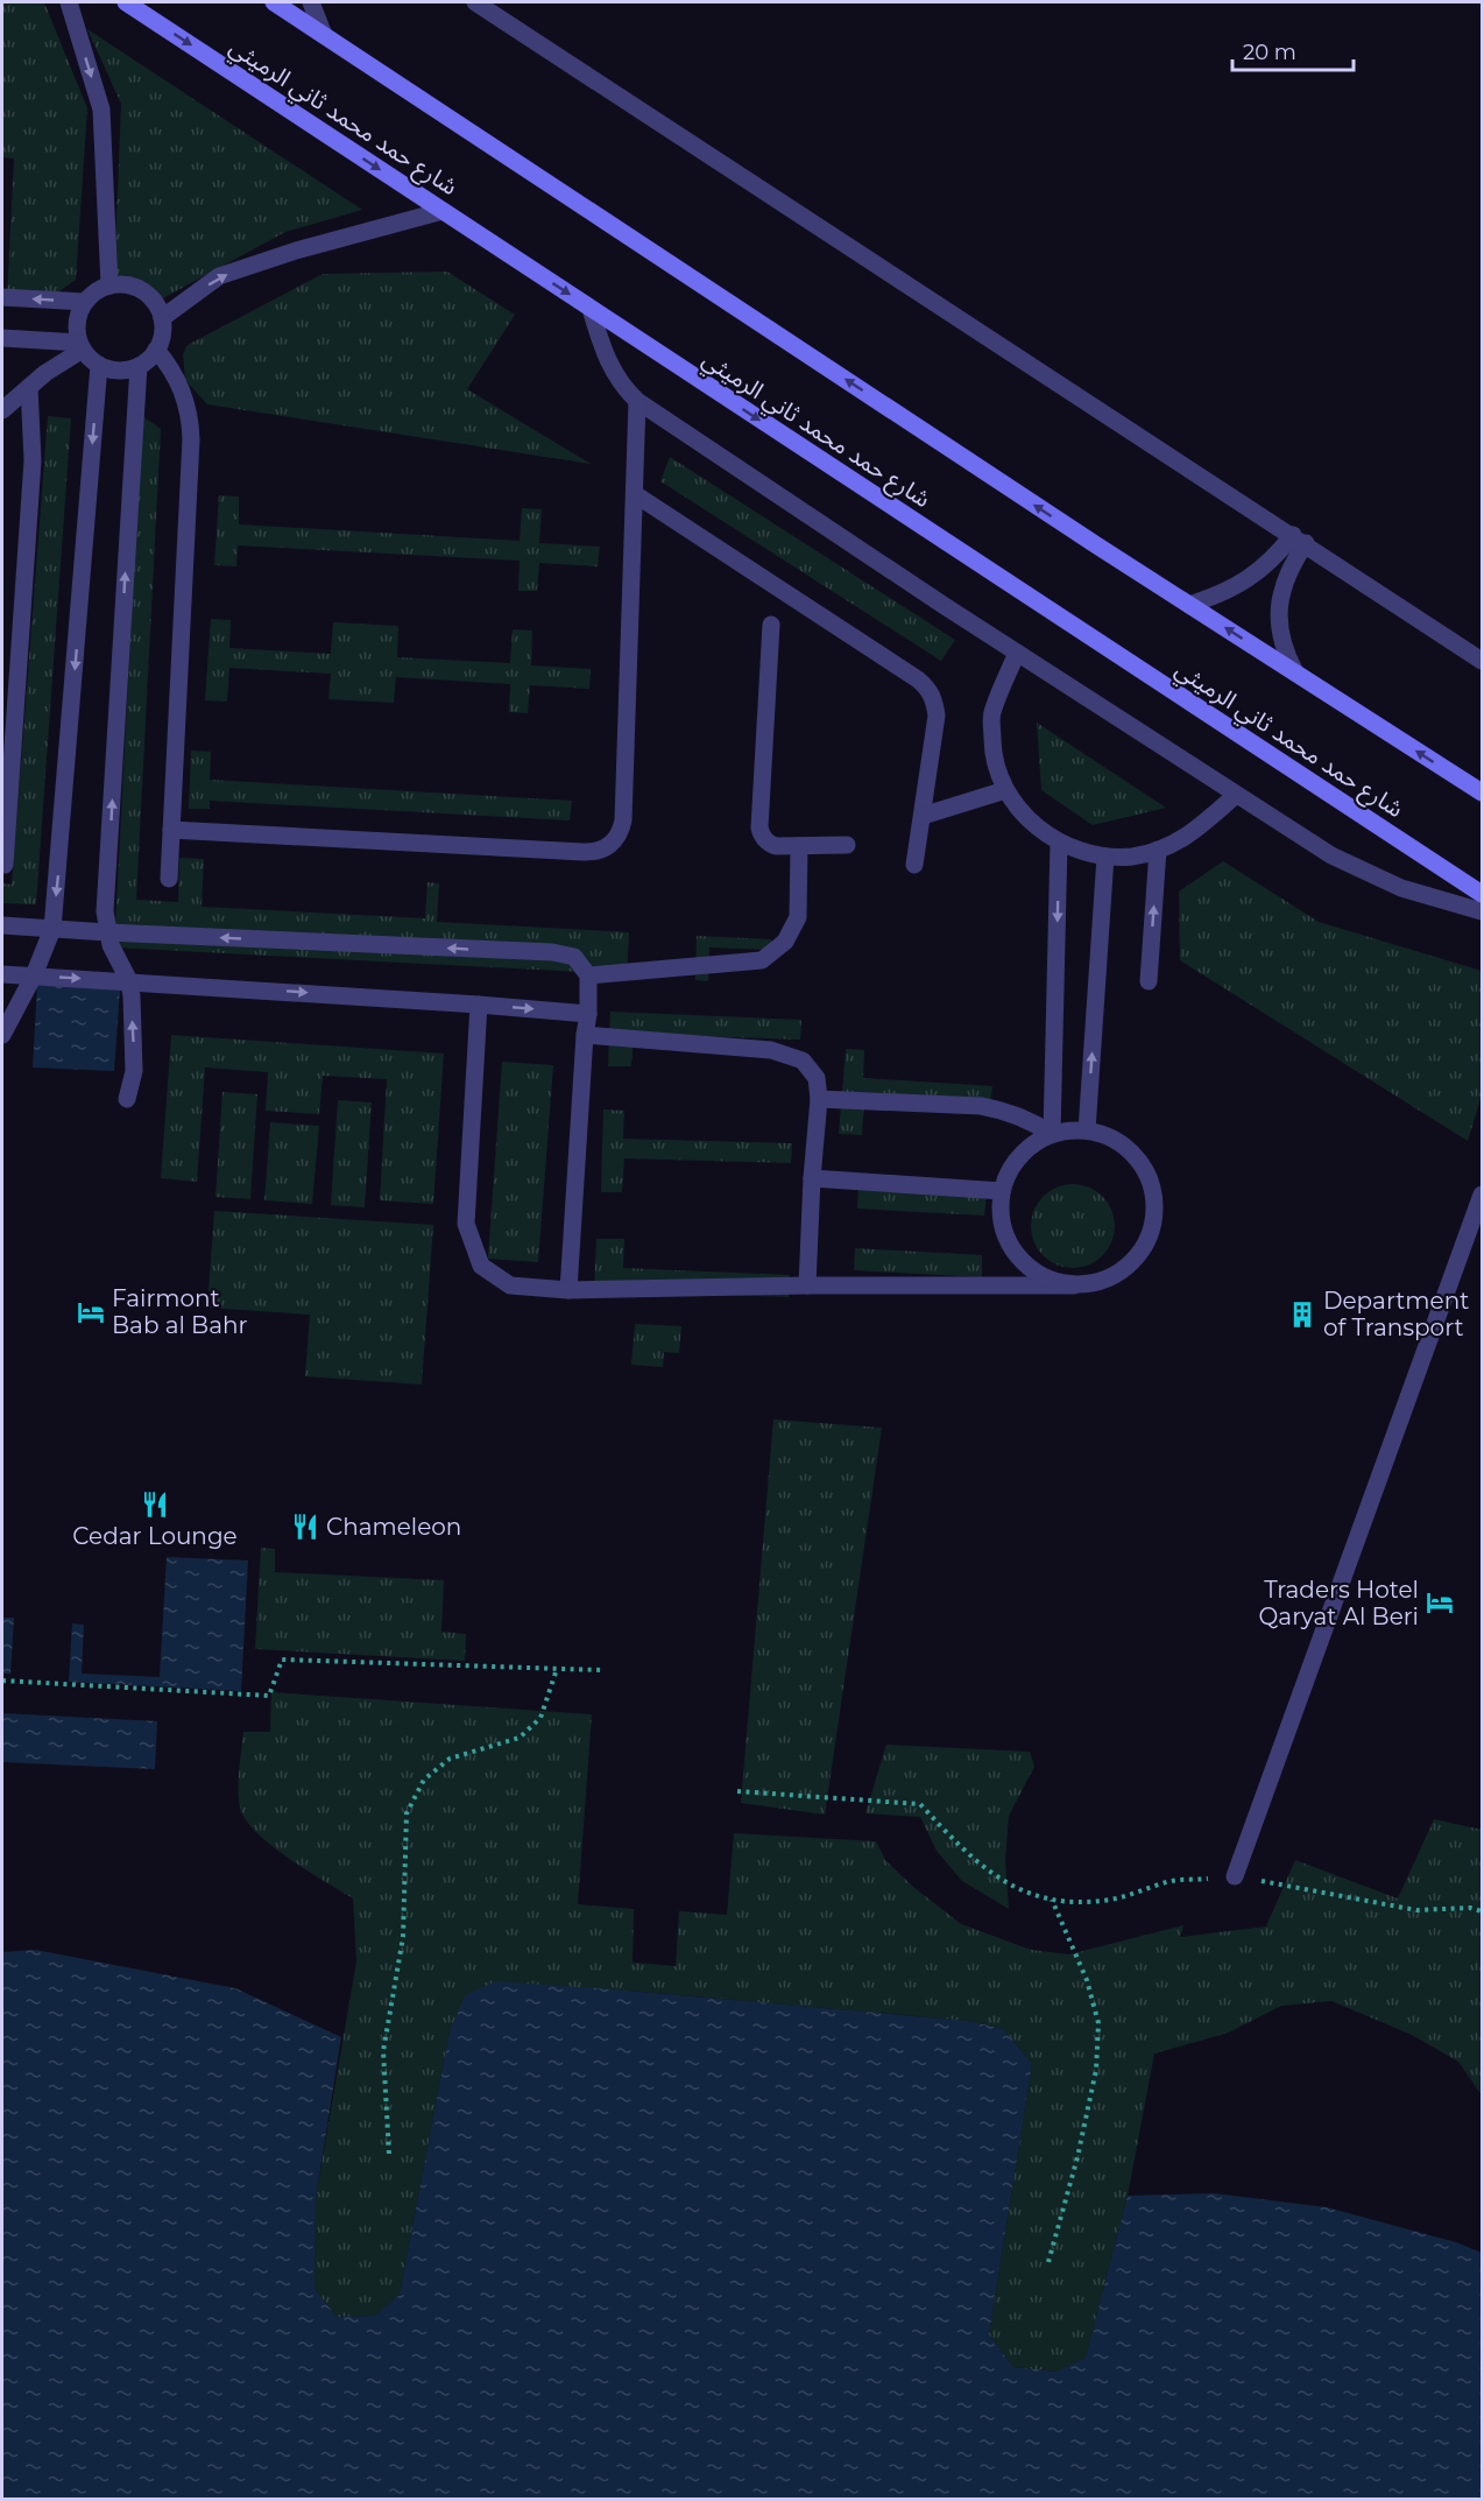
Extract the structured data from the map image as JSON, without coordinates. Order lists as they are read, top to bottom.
{
  "streets": {
    "main road": ["شارع حمد محمد ثاني الرميثي"]
  },
  "places": {
    "hotel": ["Fairmont Bab al Bahr", "Traders Hotel Qaryat Al Beri"],
    "building": ["Department of Transport"],
    "restaurant": ["Cedar Lounge", "Chameleon"]
  },
  "scale_bar": "20 m"
}
